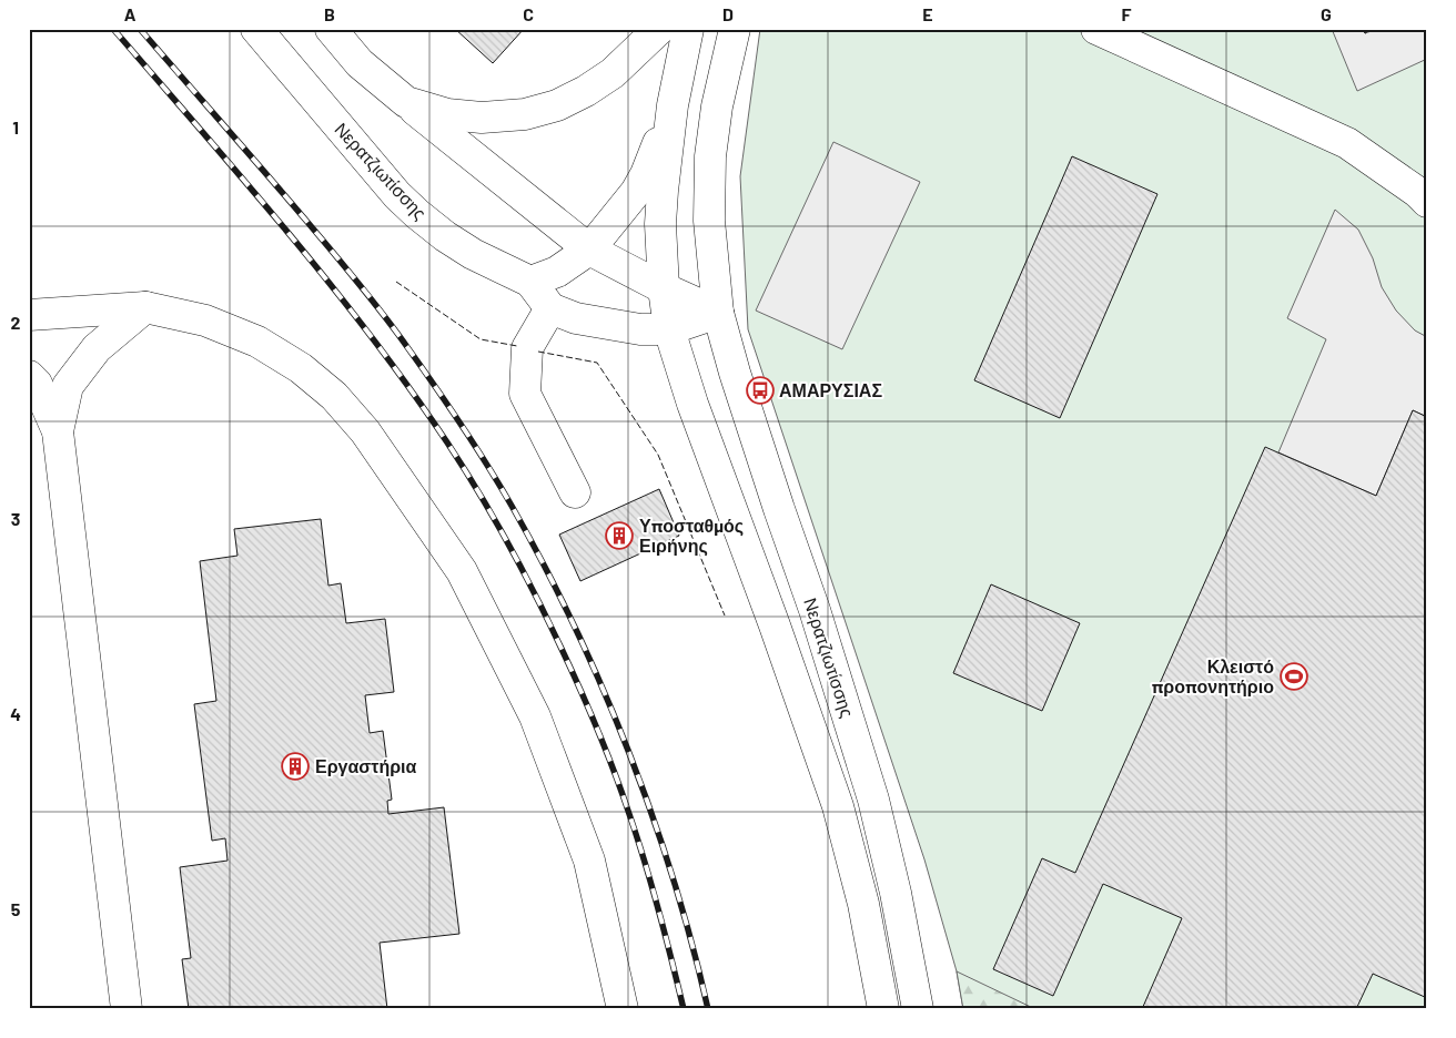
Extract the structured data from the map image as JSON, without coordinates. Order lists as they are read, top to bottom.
{
  "streets": {
    "main road": ["Νερατζιωτίσσης"]
  },
  "places": {
    "bus stop": ["ΑΜΑΡΥΣΙΑΣ"],
    "building": ["Υποσταθμός Ειρήνης", "Εργαστήρια"],
    "sports": ["Κλειστό προπονητήριο"]
  },
  "grid": {
    "columns": [
      "A",
      "B",
      "C",
      "D",
      "E",
      "F",
      "G"
    ],
    "rows": [
      "1",
      "2",
      "3",
      "4",
      "5"
    ]
  }
}
